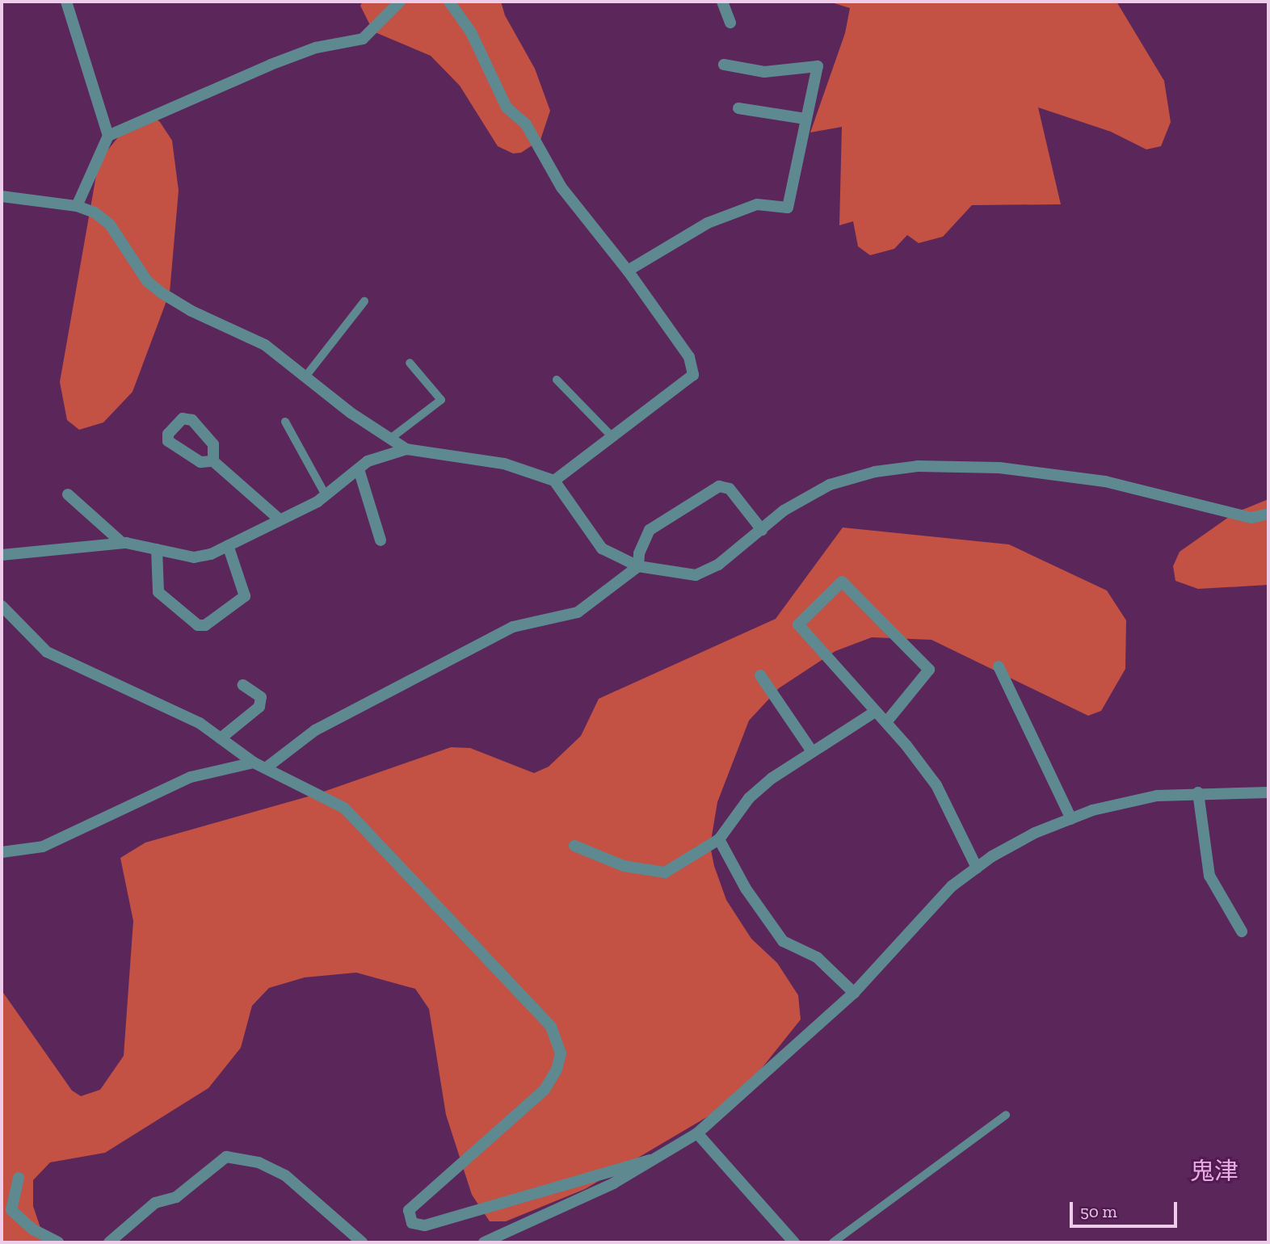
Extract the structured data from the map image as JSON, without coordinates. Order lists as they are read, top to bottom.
{
  "districts": ["鬼津"],
  "scale_bar": "50 m"
}
